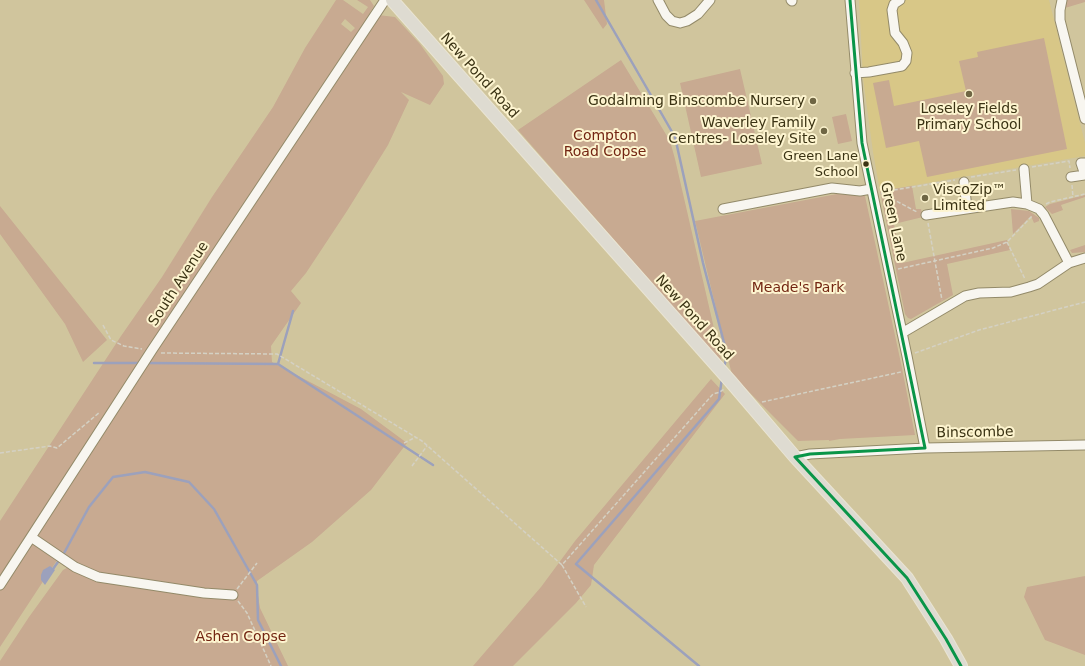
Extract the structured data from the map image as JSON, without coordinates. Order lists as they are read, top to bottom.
{
  "streets": {
    "main road": ["New Pond Road"],
    "street": ["Green Lane", "South Avenue", "Binscombe"]
  },
  "crossings": [
    ["New Pond Road", "Binscombe"],
    ["Green Lane", "Binscombe"]
  ],
  "parks": ["Compton Road Copse", "Meade's Park", "Ashen Copse"],
  "places": [
    "Loseley Fields Primary School",
    "Godalming Binscombe Nursery",
    "Waverley Family Centres- Loseley Site",
    "Green Lane School",
    "ViscoZip™ Limited"
  ]
}
